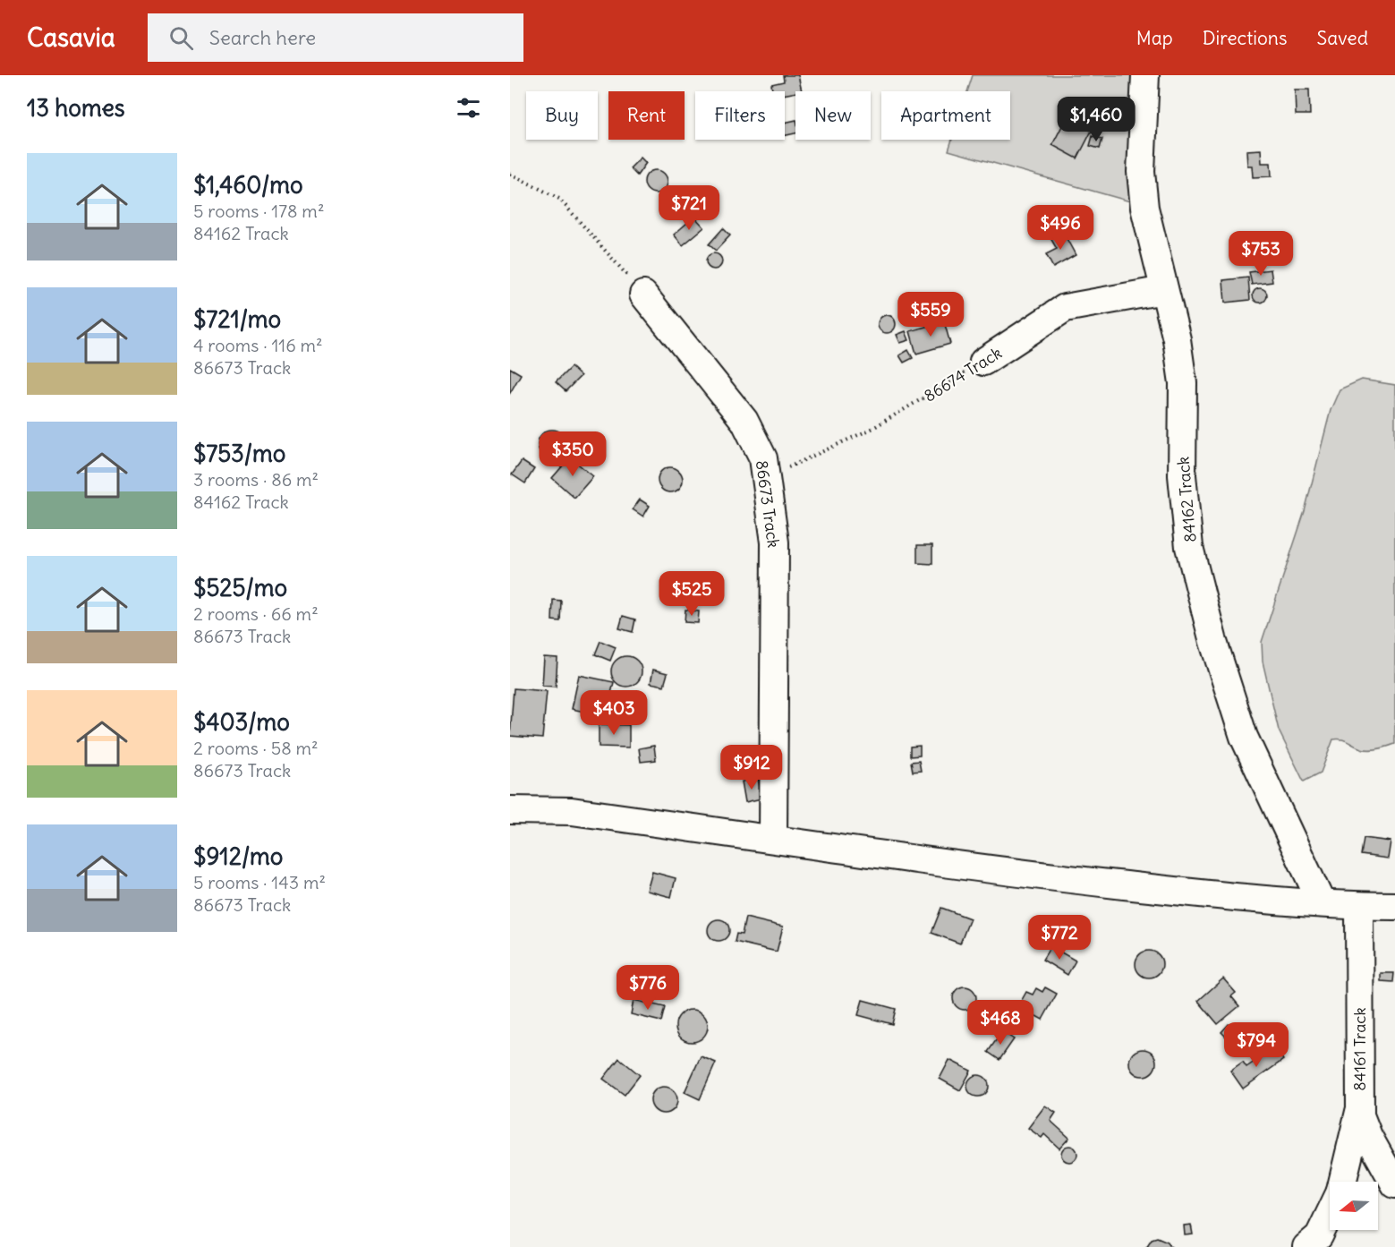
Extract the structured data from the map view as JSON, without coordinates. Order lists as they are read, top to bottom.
{
  "streets": {
    "street": [
      "86674 Track",
      "84162 Track",
      "86673 Track",
      "84161 Track"
    ]
  },
  "crossings": [
    ["86674 Track", "84162 Track"],
    ["86674 Track", "86673 Track"]
  ],
  "north": "left",
  "page": {
    "header": "Casavia",
    "search": "Search here",
    "nav": ["Map", "Directions", "Saved"],
    "heading": "13 homes",
    "chip": [
      "Buy",
      "Rent",
      "Filters",
      "New",
      "Apartment"
    ],
    "price": [
      "$1,460",
      "$721",
      "$496",
      "$753",
      "$559",
      "$350",
      "$525",
      "$403",
      "$912",
      "$772",
      "$776",
      "$468",
      "$794"
    ],
    "list": [
      {
        "name": "$1,460/mo",
        "note": "5 rooms · 178 m² · 84162 Track"
      },
      {
        "name": "$721/mo",
        "note": "4 rooms · 116 m² · 86673 Track"
      },
      {
        "name": "$753/mo",
        "note": "3 rooms · 86 m² · 84162 Track"
      },
      {
        "name": "$525/mo",
        "note": "2 rooms · 66 m² · 86673 Track"
      },
      {
        "name": "$403/mo",
        "note": "2 rooms · 58 m² · 86673 Track"
      },
      {
        "name": "$912/mo",
        "note": "5 rooms · 143 m² · 86673 Track"
      }
    ]
  }
}
